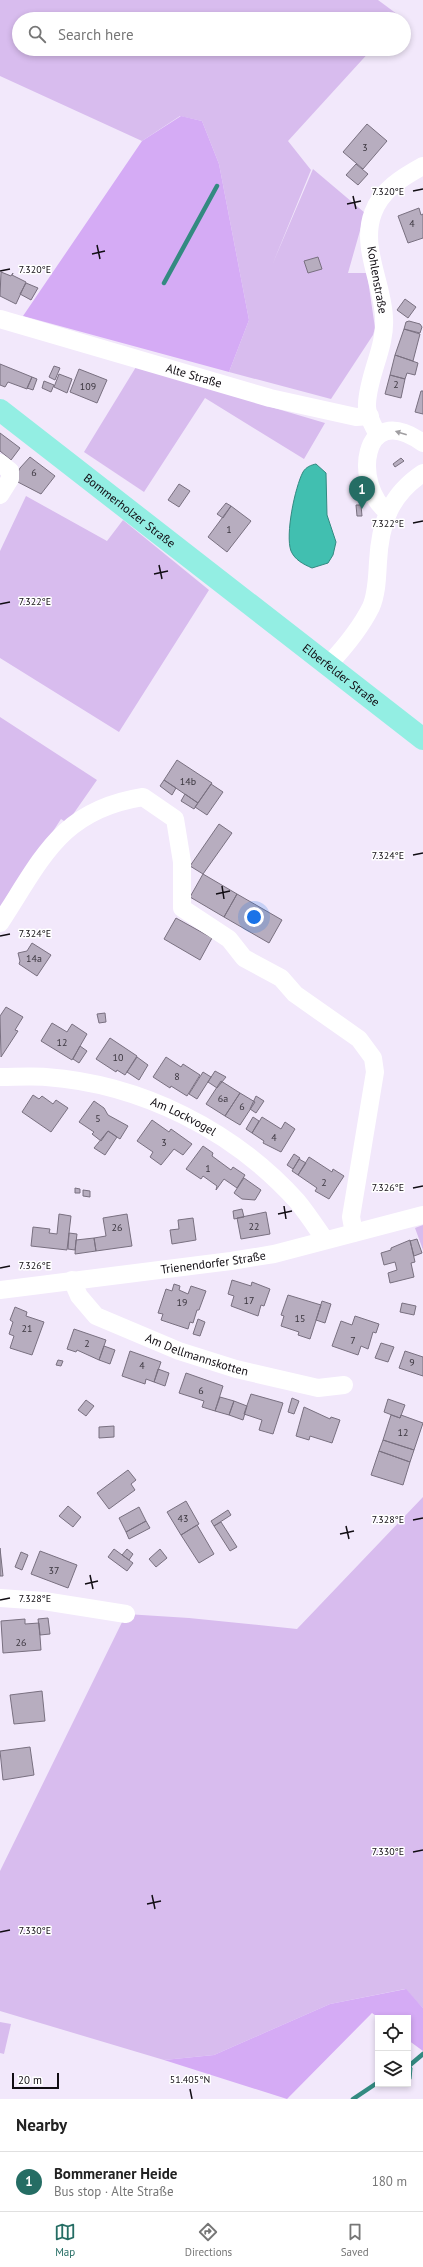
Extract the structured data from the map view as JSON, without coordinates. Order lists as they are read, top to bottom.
{
  "streets": {
    "main road": ["Bommerholzer Straße", "Elberfelder Straße"],
    "street": [
      "Kohlenstraße",
      "Alte Straße",
      "Am Lockvogel",
      "Trienendorfer Straße",
      "Am Dellmannskotten"
    ]
  },
  "crossings": [
    ["Kohlenstraße", "Alte Straße"],
    ["Bommerholzer Straße", "Elberfelder Straße"],
    ["Am Lockvogel", "Trienendorfer Straße"],
    ["Trienendorfer Straße", "Am Dellmannskotten"]
  ],
  "house_numbers": [
    "3",
    "4",
    "2",
    "109",
    "6",
    "1",
    "14b",
    "14a",
    "12",
    "10",
    "8",
    "6a",
    "6",
    "5",
    "4",
    "3",
    "1",
    "2",
    "22",
    "26",
    "17",
    "19",
    "15",
    "21",
    "7",
    "2",
    "9",
    "4",
    "6",
    "12",
    "43",
    "37",
    "26"
  ],
  "scale_bar": "20 m",
  "page": {
    "search": "Search here",
    "pins": "1",
    "scale": "20 m",
    "heading": "Nearby",
    "list": [
      {
        "mark": "1",
        "name": "Bommeraner Heide",
        "note": "Bus stop · Alte Straße",
        "value": "180 m"
      }
    ],
    "nav": ["Map", "Directions", "Saved"]
  },
  "coordinates": [
    "7.320°E",
    "7.322°E",
    "7.324°E",
    "7.326°E",
    "7.328°E",
    "7.330°E",
    "51.405°N"
  ]
}
